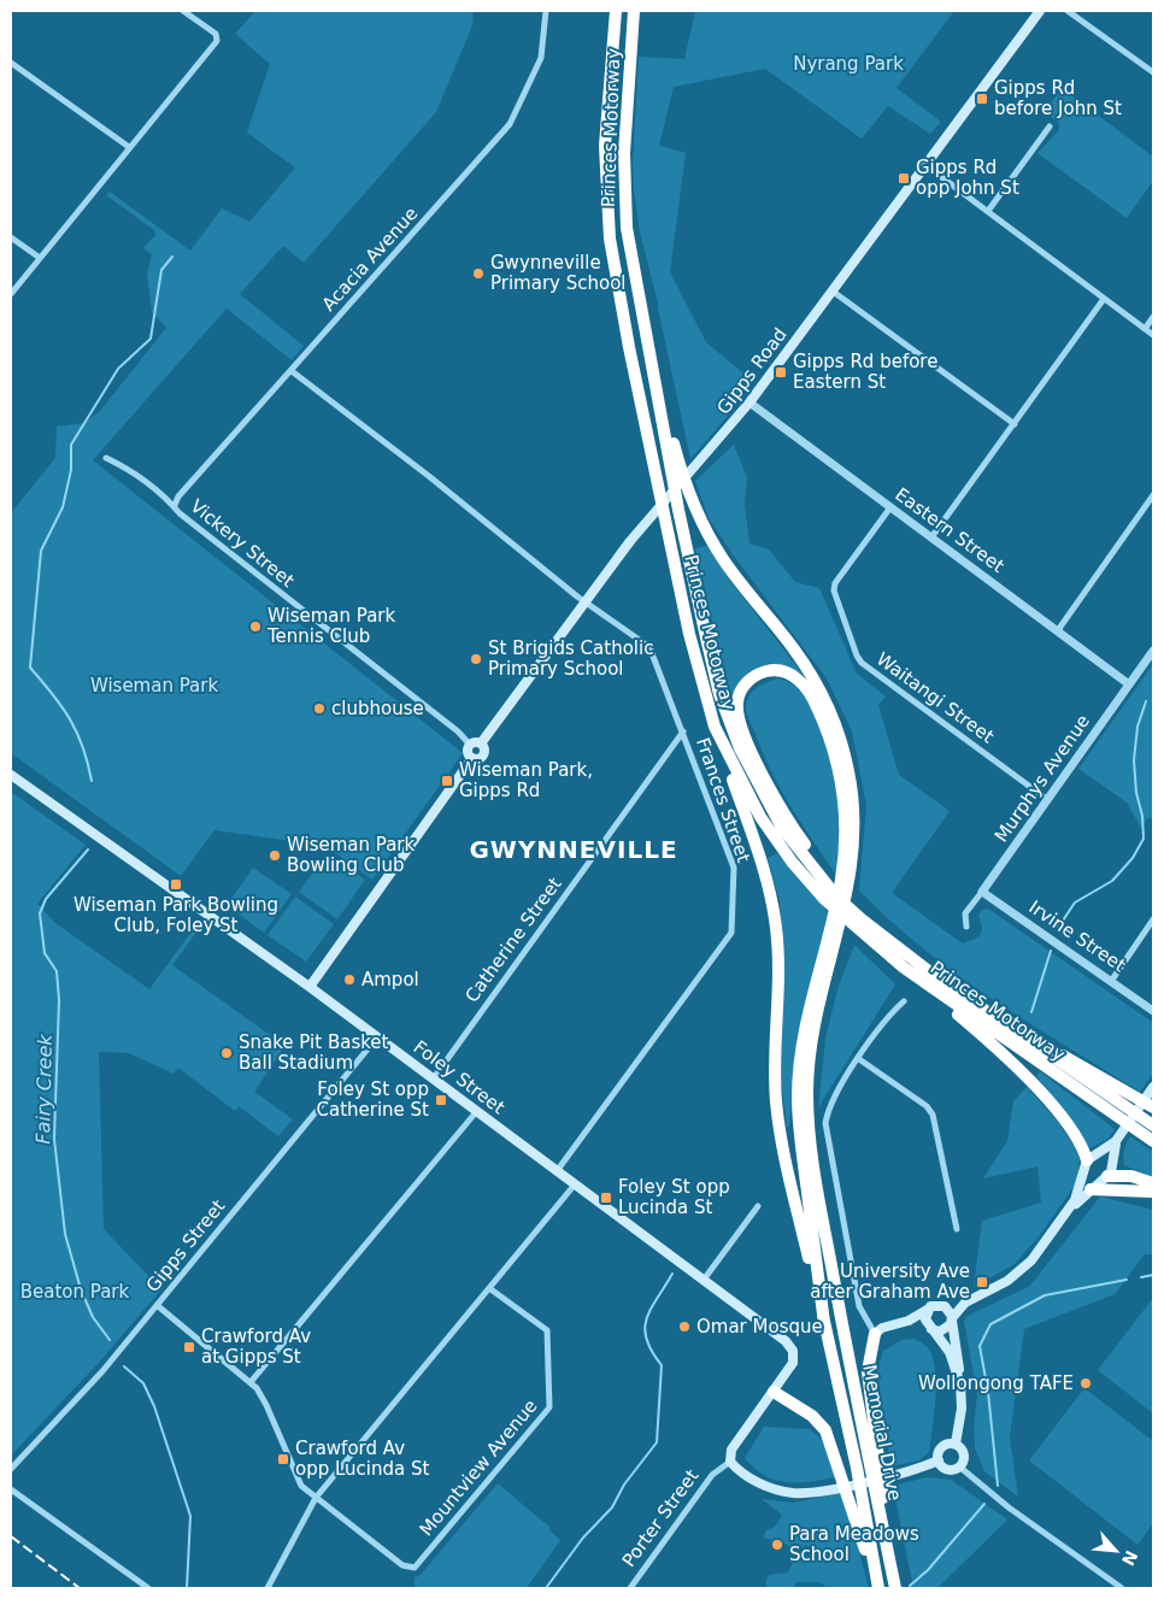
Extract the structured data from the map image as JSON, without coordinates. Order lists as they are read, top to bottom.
{
  "streets": {
    "highway": ["Princes Motorway", "Memorial Drive"],
    "main road": ["Gipps Road", "Foley Street", "Porter Street"],
    "street": [
      "Acacia Avenue",
      "Eastern Street",
      "Vickery Street",
      "Waitangi Street",
      "Murphys Avenue",
      "Frances Street",
      "Irvine Street",
      "Catherine Street",
      "Gipps Street",
      "Mountview Avenue"
    ]
  },
  "crossings": [
    ["Acacia Avenue", "Vickery Street"],
    ["Acacia Avenue", "Frances Street"],
    ["Gipps Road", "Eastern Street"],
    ["Gipps Road", "Vickery Street"],
    ["Gipps Road", "Frances Street"],
    ["Gipps Road", "Foley Street"],
    ["Eastern Street", "Waitangi Street"],
    ["Eastern Street", "Murphys Avenue"],
    ["Waitangi Street", "Murphys Avenue"],
    ["Murphys Avenue", "Irvine Street"],
    ["Frances Street", "Catherine Street"],
    ["Frances Street", "Foley Street"],
    ["Catherine Street", "Foley Street"],
    ["Foley Street", "Gipps Street"],
    ["Foley Street", "Porter Street"]
  ],
  "districts": ["GWYNNEVILLE"],
  "water": ["Fairy Creek"],
  "parks": ["Nyrang Park", "Wiseman Park", "Beaton Park"],
  "places": {
    "transit": [
      "Gipps Rd before John St",
      "Gipps Rd opp John St",
      "Gipps Rd before Eastern St",
      "Wiseman Park, Gipps Rd",
      "Wiseman Park Bowling Club, Foley St",
      "Foley St opp Catherine St",
      "Foley St opp Lucinda St",
      "University Ave after Graham Ave",
      "Crawford Av at Gipps St",
      "Crawford Av opp Lucinda St"
    ],
    "other": [
      "Gwynneville Primary School",
      "Wiseman Park Tennis Club",
      "St Brigids Catholic Primary School",
      "clubhouse",
      "Wiseman Park Bowling Club",
      "Ampol",
      "Snake Pit Basket Ball Stadium",
      "Omar Mosque",
      "Wollongong TAFE",
      "Para Meadows School"
    ]
  },
  "north": "bottom right"
}
